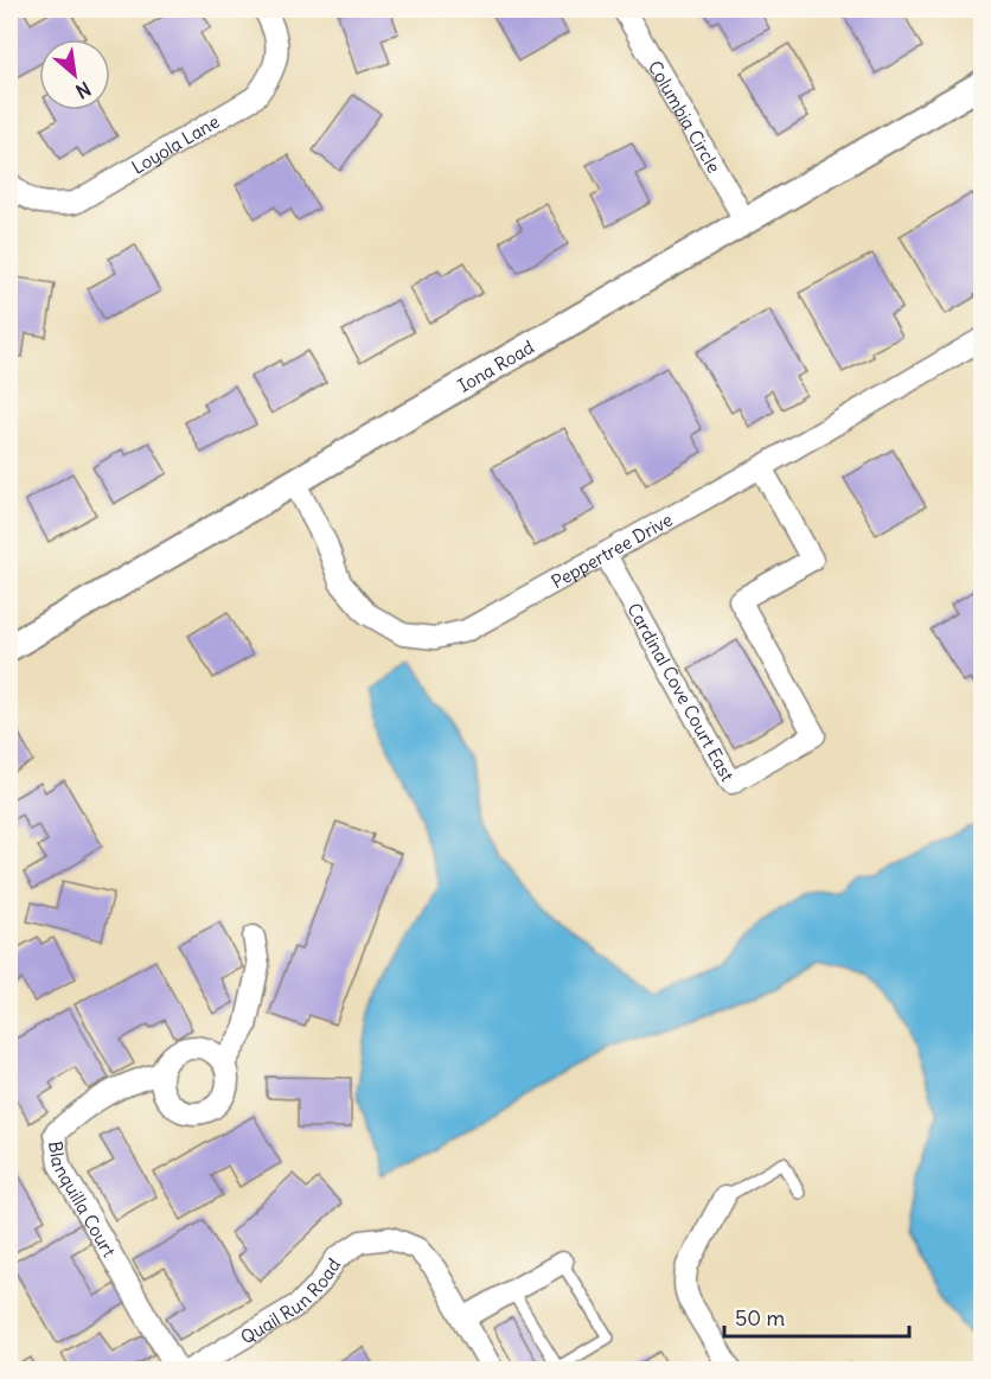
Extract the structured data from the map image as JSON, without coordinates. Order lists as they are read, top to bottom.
{
  "streets": {
    "street": [
      "Columbia Circle",
      "Loyola Lane",
      "Iona Road",
      "Peppertree Drive",
      "Cardinal Cove Court East",
      "Blanquilla Court",
      "Quail Run Road"
    ]
  },
  "crossings": [
    ["Columbia Circle", "Iona Road"],
    ["Iona Road", "Peppertree Drive"],
    ["Peppertree Drive", "Cardinal Cove Court East"]
  ],
  "scale_bar": "50 m",
  "north": "bottom right"
}
